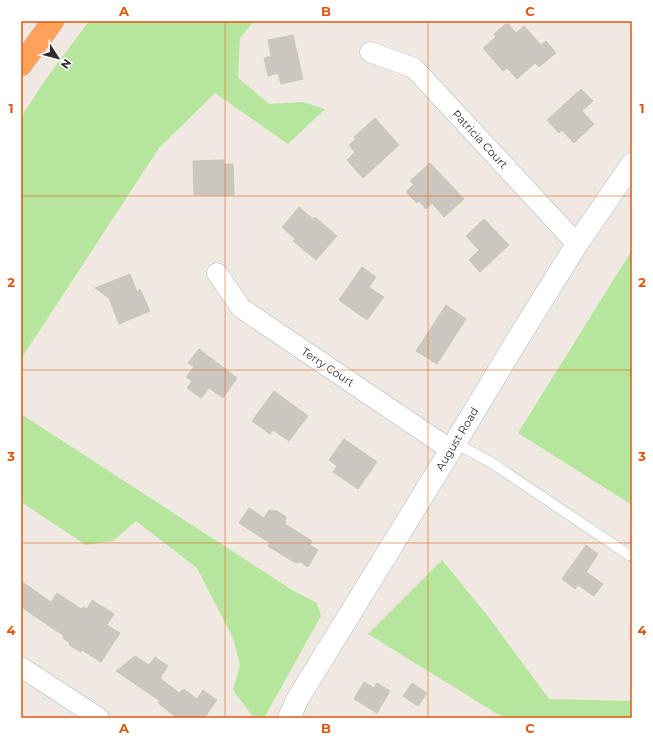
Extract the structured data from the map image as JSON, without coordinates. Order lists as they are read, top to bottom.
{
  "streets": {
    "street": ["Patricia Court", "Terry Court", "August Road"]
  },
  "crossings": [
    ["Patricia Court", "August Road"],
    ["Terry Court", "August Road"]
  ],
  "north": "bottom right",
  "grid": {
    "columns": ["A", "B", "C"],
    "rows": [
      "1",
      "2",
      "3",
      "4"
    ]
  }
}
